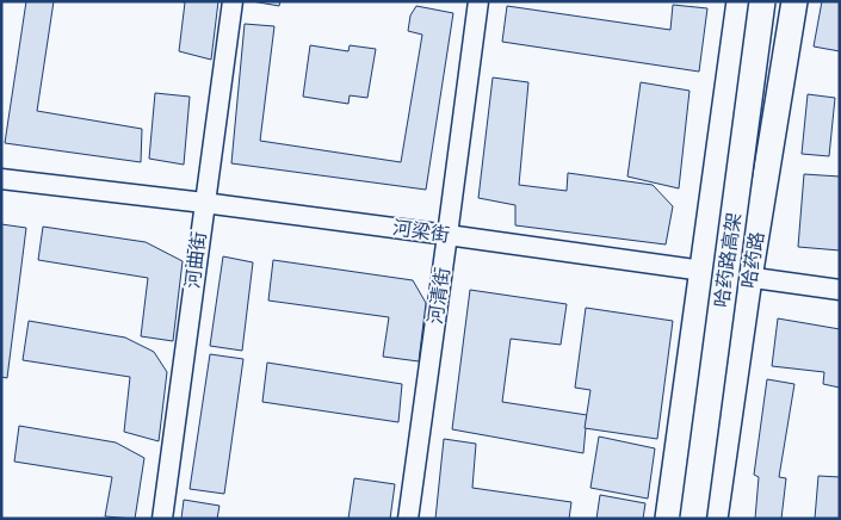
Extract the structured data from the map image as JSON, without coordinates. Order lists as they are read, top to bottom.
{
  "streets": {
    "highway": ["哈药路高架", "哈药路"],
    "street": ["河梁街", "河曲街", "河清街"]
  },
  "crossings": [
    ["河梁街", "河曲街"],
    ["河梁街", "哈药路"],
    ["河梁街", "河清街"]
  ]
}
